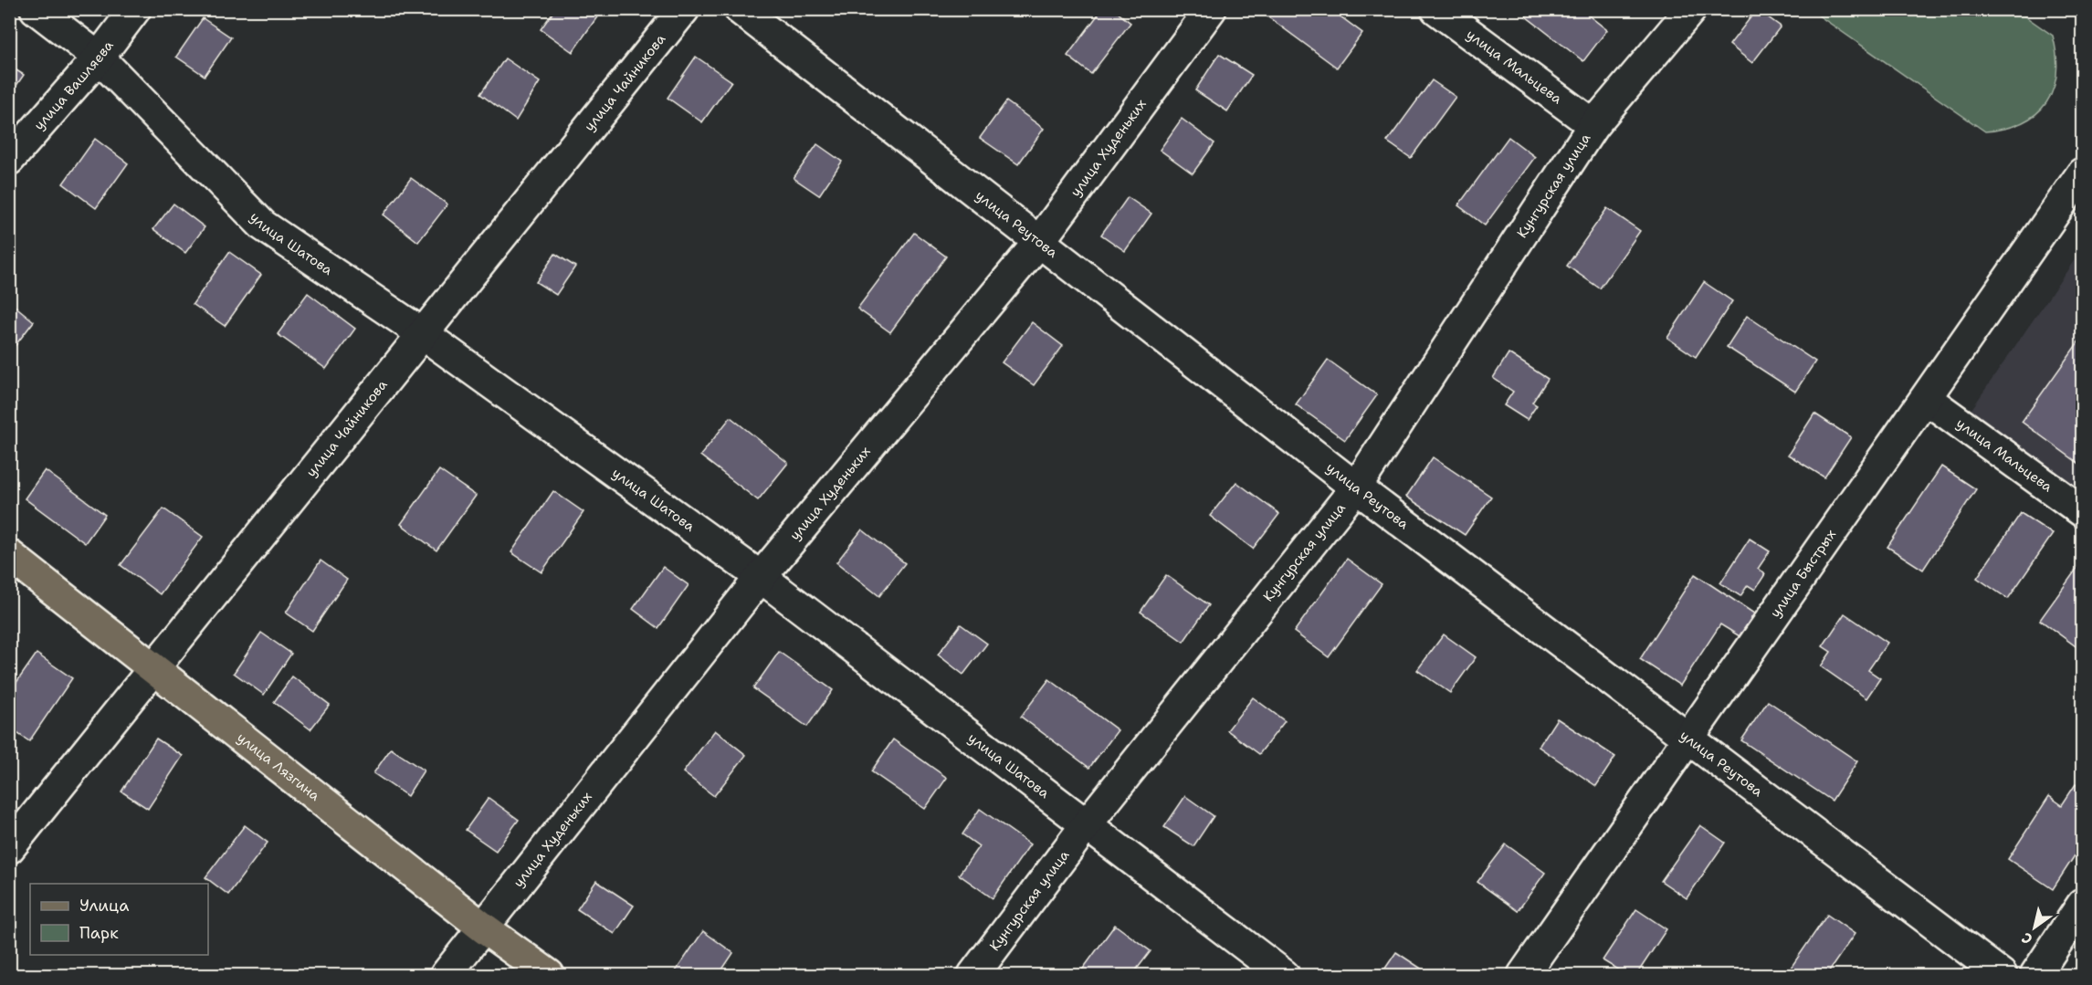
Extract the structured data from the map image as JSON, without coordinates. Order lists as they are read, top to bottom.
{
  "streets": {
    "main road": ["улица Лязгина"],
    "street": [
      "улица Мальцева",
      "улица Чайникова",
      "улица Вашляева",
      "улица Худеньких",
      "Кунгурская улица",
      "улица Реутова",
      "улица Шатова",
      "улица Быстрых"
    ]
  },
  "crossings": [
    ["улица Мальцева", "Кунгурская улица"],
    ["улица Мальцева", "улица Быстрых"],
    ["улица Чайникова", "улица Шатова"],
    ["улица Чайникова", "улица Лязгина"],
    ["улица Вашляева", "улица Шатова"],
    ["улица Худеньких", "улица Реутова"],
    ["улица Худеньких", "улица Шатова"],
    ["улица Худеньких", "улица Лязгина"],
    ["Кунгурская улица", "улица Реутова"],
    ["Кунгурская улица", "улица Шатова"],
    ["улица Реутова", "улица Быстрых"]
  ],
  "legend": ["Улица", "Парк"],
  "north": "bottom left"
}
